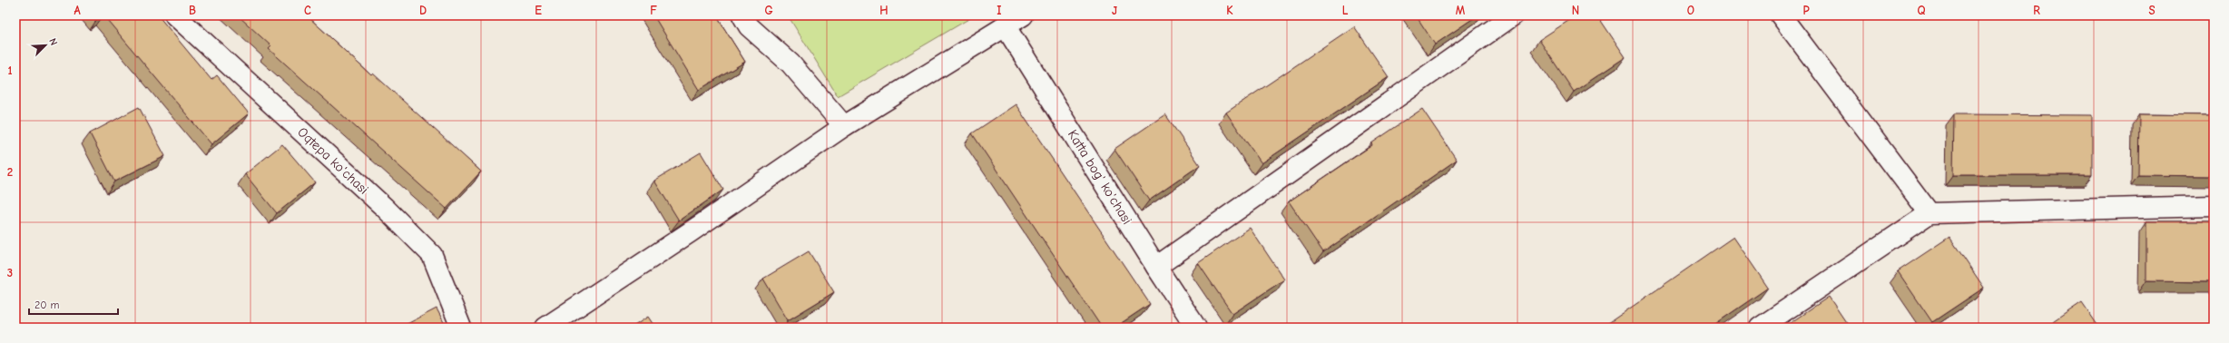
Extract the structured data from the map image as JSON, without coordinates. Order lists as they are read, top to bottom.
{
  "streets": {
    "street": ["Oqtepa ko'chasi", "Katta bog' ko'chasi"]
  },
  "scale_bar": "20 m",
  "north": "top right",
  "grid": {
    "columns": [
      "A",
      "B",
      "C",
      "D",
      "E",
      "F",
      "G",
      "H",
      "I",
      "J",
      "K",
      "L",
      "M",
      "N",
      "O",
      "P",
      "Q",
      "R",
      "S"
    ],
    "rows": ["1", "2", "3"]
  }
}
